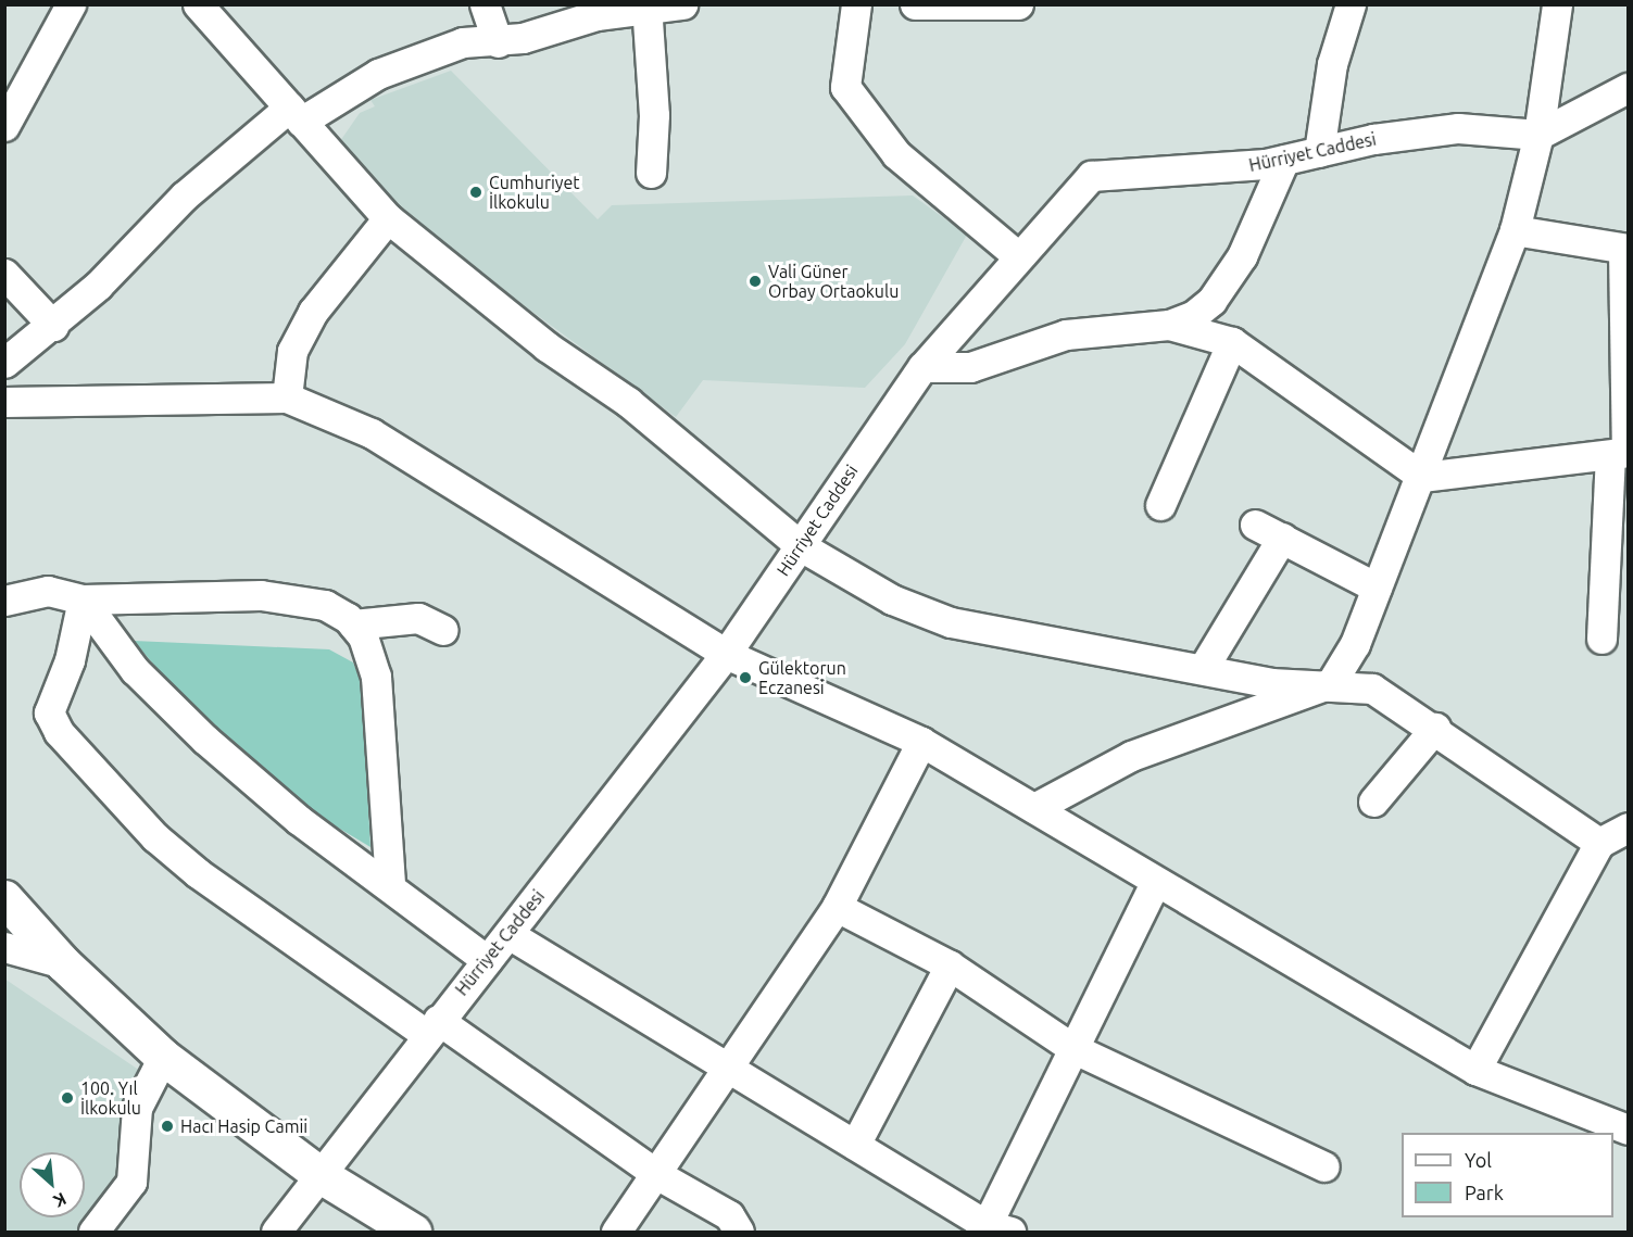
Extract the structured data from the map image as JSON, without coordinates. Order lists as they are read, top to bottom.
{
  "streets": {
    "street": ["Hürriyet Caddesi"]
  },
  "places": [
    "Cumhuriyet İlkokulu",
    "Vali Güner Orbay Ortaokulu",
    "Gülektorun Eczanesi",
    "100. Yıl İlkokulu",
    "Hacı Hasip Camii"
  ],
  "legend": ["Yol", "Park"],
  "north": "bottom right"
}
